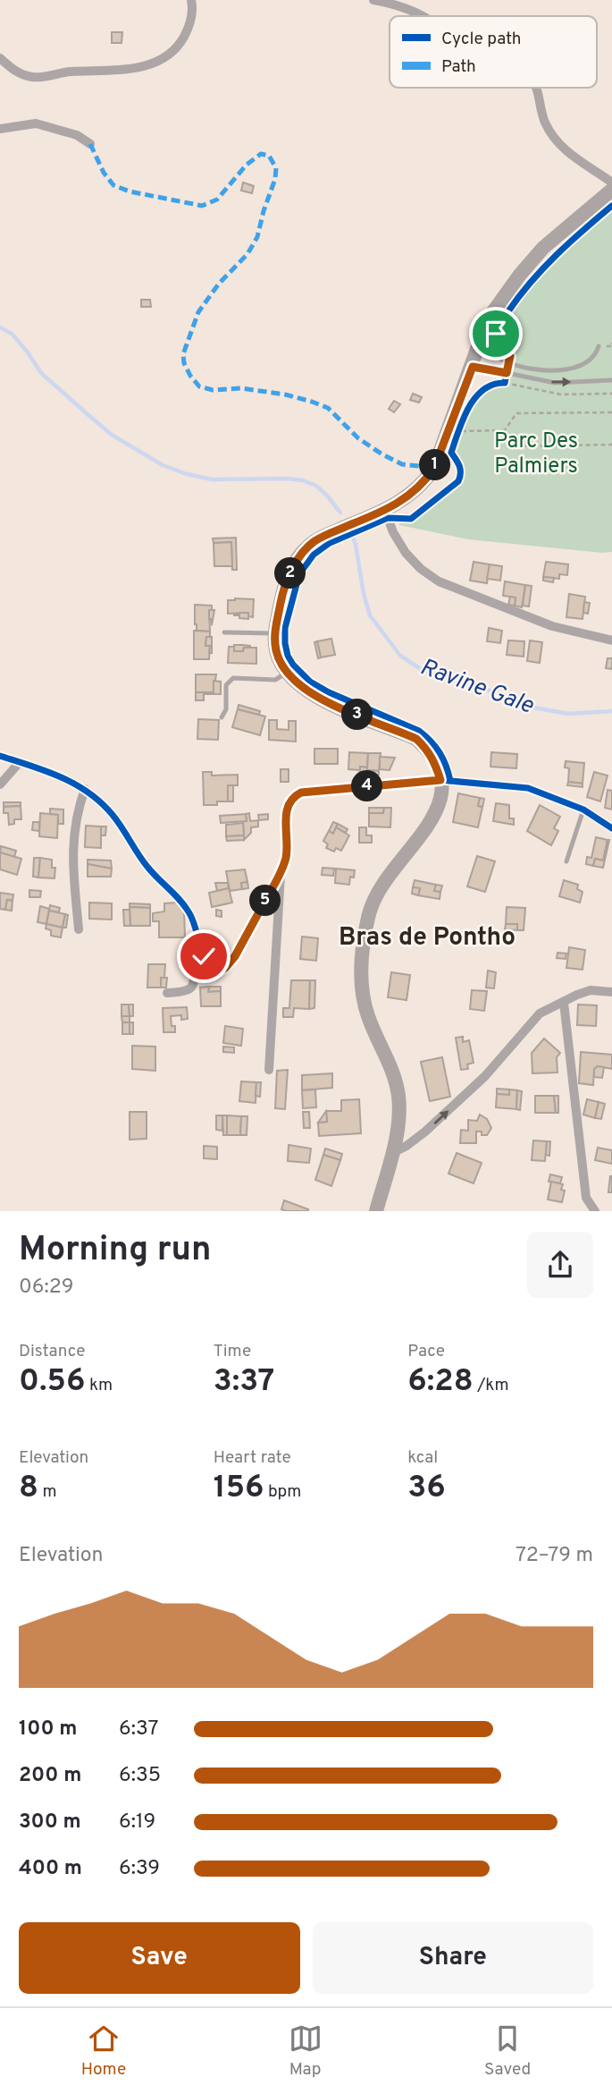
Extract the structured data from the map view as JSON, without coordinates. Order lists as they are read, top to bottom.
{
  "districts": ["Bras de Pontho"],
  "water": ["Ravine Gale"],
  "parks": ["Parc Des Palmiers"],
  "legend": ["Cycle path", "Path"],
  "page": {
    "pins": [
      "1",
      "2",
      "3",
      "4",
      "5"
    ],
    "heading": ["Morning run", "06:29"],
    "stats": [
      ["Distance", "0.56 km"],
      ["Time", "3:37"],
      ["Pace", "6:28 /km"],
      ["Elevation", "8 m"],
      ["Heart rate", "156 bpm"],
      ["kcal", "36"]
    ],
    "chart": ["Elevation", "72–79 m"],
    "list": [
      {
        "name": "100 m",
        "note": "6:37"
      },
      {
        "name": "200 m",
        "note": "6:35"
      },
      {
        "name": "300 m",
        "note": "6:19"
      },
      {
        "name": "400 m",
        "note": "6:39"
      }
    ],
    "buttons": ["Save", "Share"],
    "tabs": ["Home", "Map", "Saved"]
  }
}
